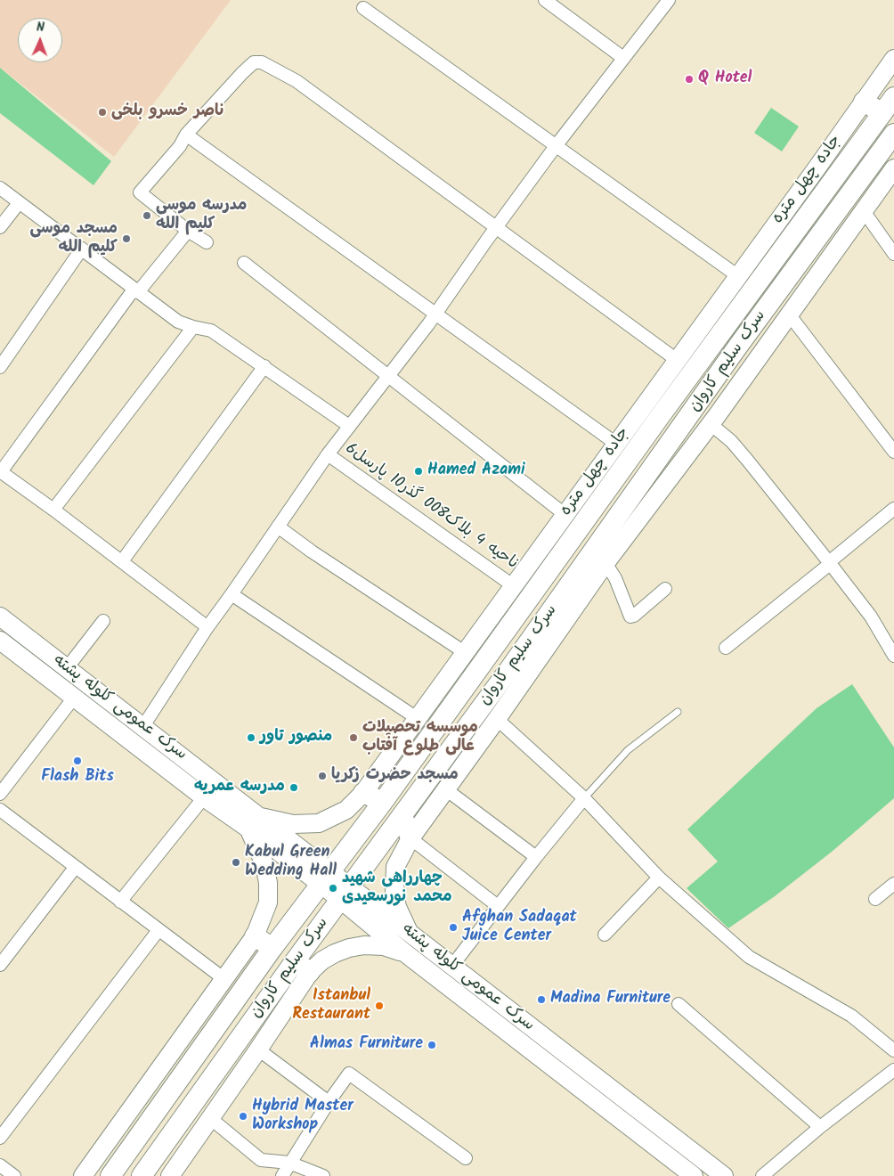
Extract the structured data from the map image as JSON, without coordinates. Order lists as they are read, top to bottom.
{
  "streets": {
    "main road": ["سرک سلیم کاروان"],
    "street": ["جاده چهل متره", "ناحیه 4 بلاک008 گذر10 پارسل6", "سرک عمومی کلوله پشته"]
  },
  "crossings": [
    ["جاده چهل متره", "ناحیه 4 بلاک008 گذر10 پارسل6"],
    ["جاده چهل متره", "سرک عمومی کلوله پشته"],
    ["سرک سلیم کاروان", "سرک عمومی کلوله پشته"]
  ],
  "places": [
    "Q Hotel",
    "ناصر خسرو بلخی",
    "مدرسه موسی کلیم الله",
    "مسجد موسی کلیم الله",
    "Hamed Azami",
    "منصور تاور",
    "موسسه تحصیلات عالی طلوع آفتاب",
    "Flash Bits",
    "مسجد حضرت زکریا",
    "مدرسه عمریه",
    "Kabul Green Wedding Hall",
    "چهارراهی شهید محمد نورسعیدی",
    "Afghan Sadaqat Juice Center",
    "Madina Furniture",
    "Istanbul Restaurant",
    "Almas Furniture",
    "Hybrid Master Workshop"
  ],
  "north": "top"
}
